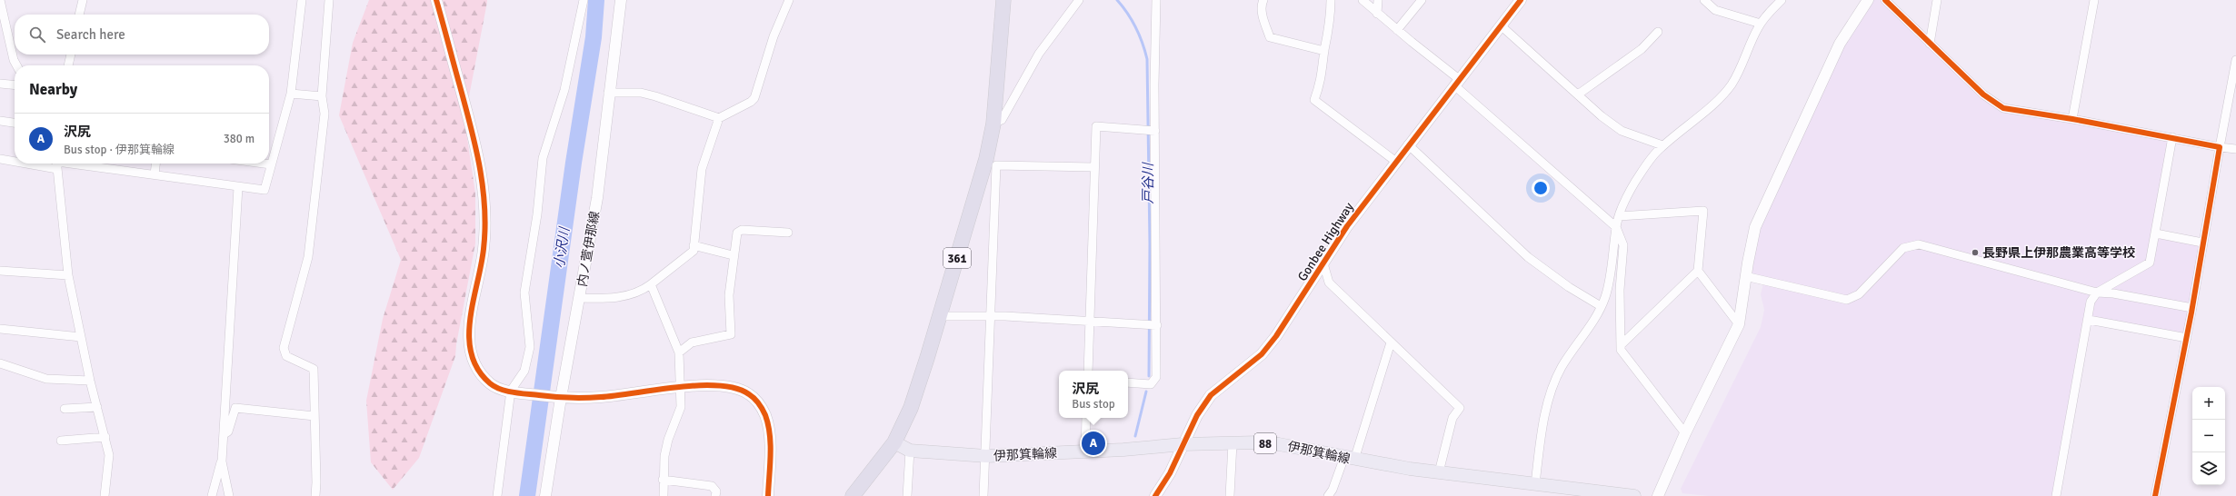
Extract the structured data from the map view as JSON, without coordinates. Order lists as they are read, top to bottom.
{
  "streets": {
    "highway": ["361"],
    "main road": ["88", "伊那箕輪線"],
    "street": ["Gonbee Highway", "内ノ萱伊那線"]
  },
  "crossings": [
    ["Gonbee Highway", "伊那箕輪線"],
    ["361", "伊那箕輪線"]
  ],
  "water": ["戸谷川", "小沢川"],
  "places": ["長野県上伊那農業高等学校"],
  "page": {
    "search": "Search here",
    "heading": "Nearby",
    "list": [
      {
        "mark": "A",
        "name": "沢尻",
        "note": "Bus stop · 伊那箕輪線",
        "value": "380 m"
      }
    ],
    "popup": ["沢尻", "Bus stop"],
    "map_buttons": ["+", "−"],
    "pins": "A"
  }
}
